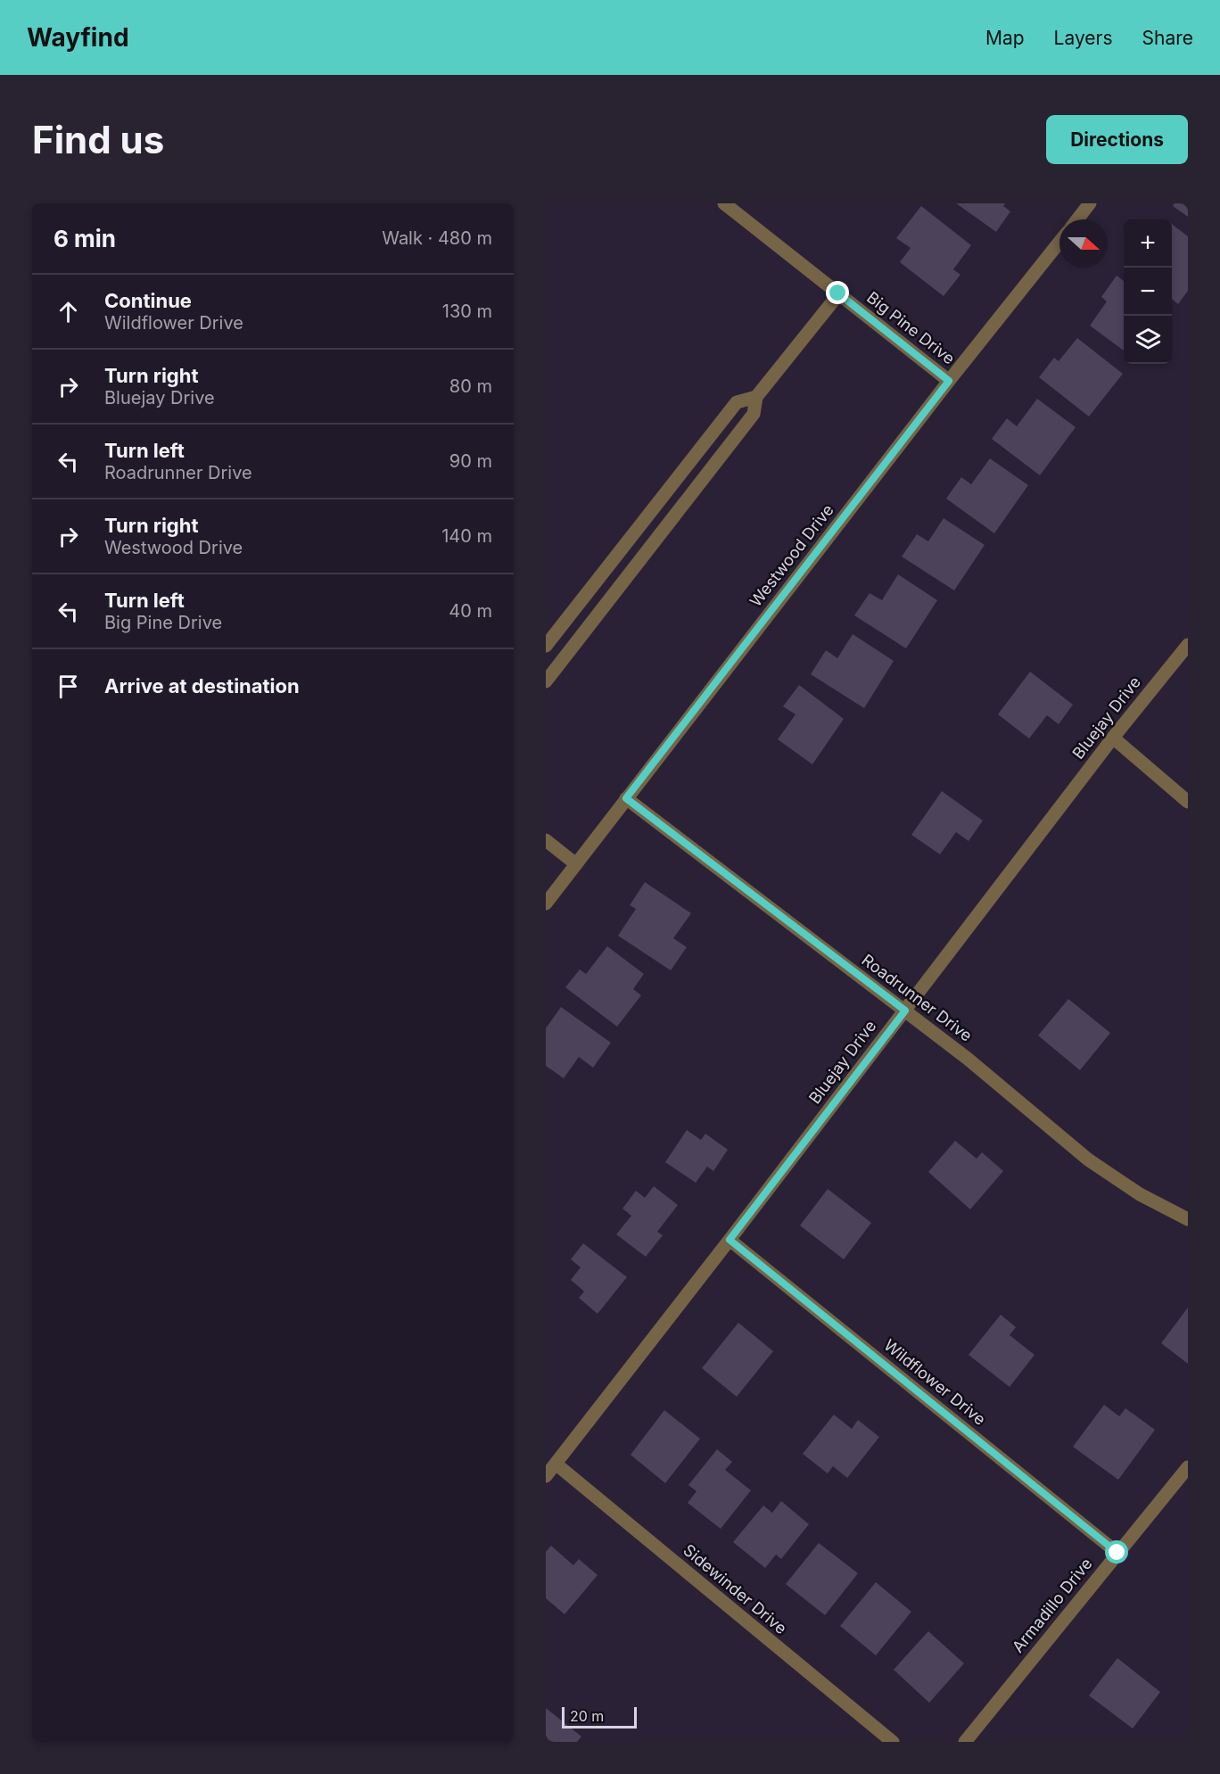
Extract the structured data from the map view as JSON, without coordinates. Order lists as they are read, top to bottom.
{
  "streets": {
    "street": [
      "Big Pine Drive",
      "Westwood Drive",
      "Bluejay Drive",
      "Roadrunner Drive",
      "Wildflower Drive",
      "Sidewinder Drive",
      "Armadillo Drive"
    ]
  },
  "crossings": [
    ["Big Pine Drive", "Westwood Drive"],
    ["Westwood Drive", "Roadrunner Drive"],
    ["Bluejay Drive", "Roadrunner Drive"],
    ["Bluejay Drive", "Wildflower Drive"],
    ["Bluejay Drive", "Sidewinder Drive"],
    ["Wildflower Drive", "Armadillo Drive"]
  ],
  "scale_bar": "20 m",
  "north": "right",
  "page": {
    "header": "Wayfind",
    "nav": ["Map", "Layers", "Share"],
    "buttons": "Directions",
    "title": "Find us",
    "heading": ["6 min", "Walk · 480 m"],
    "map_buttons": ["+", "−"],
    "list": [
      ["Continue", "Wildflower Drive", "130 m"],
      ["Turn right", "Bluejay Drive", "80 m"],
      ["Turn left", "Roadrunner Drive", "90 m"],
      ["Turn right", "Westwood Drive", "140 m"],
      ["Turn left", "Big Pine Drive", "40 m"],
      "Arrive at destination"
    ],
    "scale": "20 m"
  }
}
